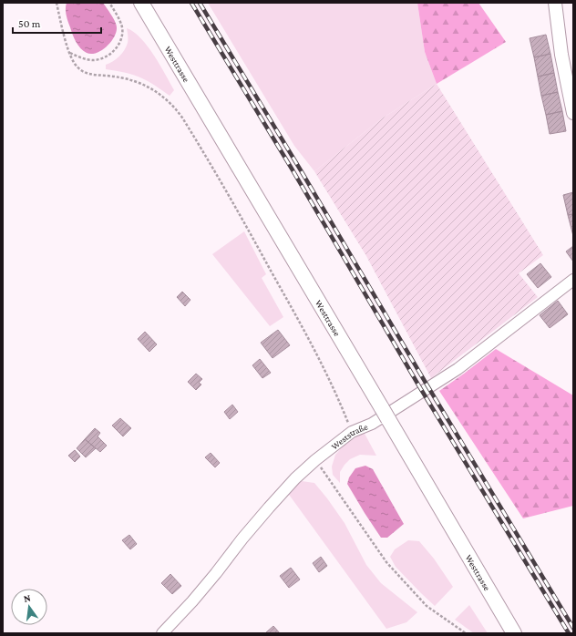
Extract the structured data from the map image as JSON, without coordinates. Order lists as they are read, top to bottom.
{
  "streets": {
    "main road": ["Westtrasse"],
    "street": ["Weststraße"]
  },
  "scale_bar": "50 m",
  "north": "top"
}
